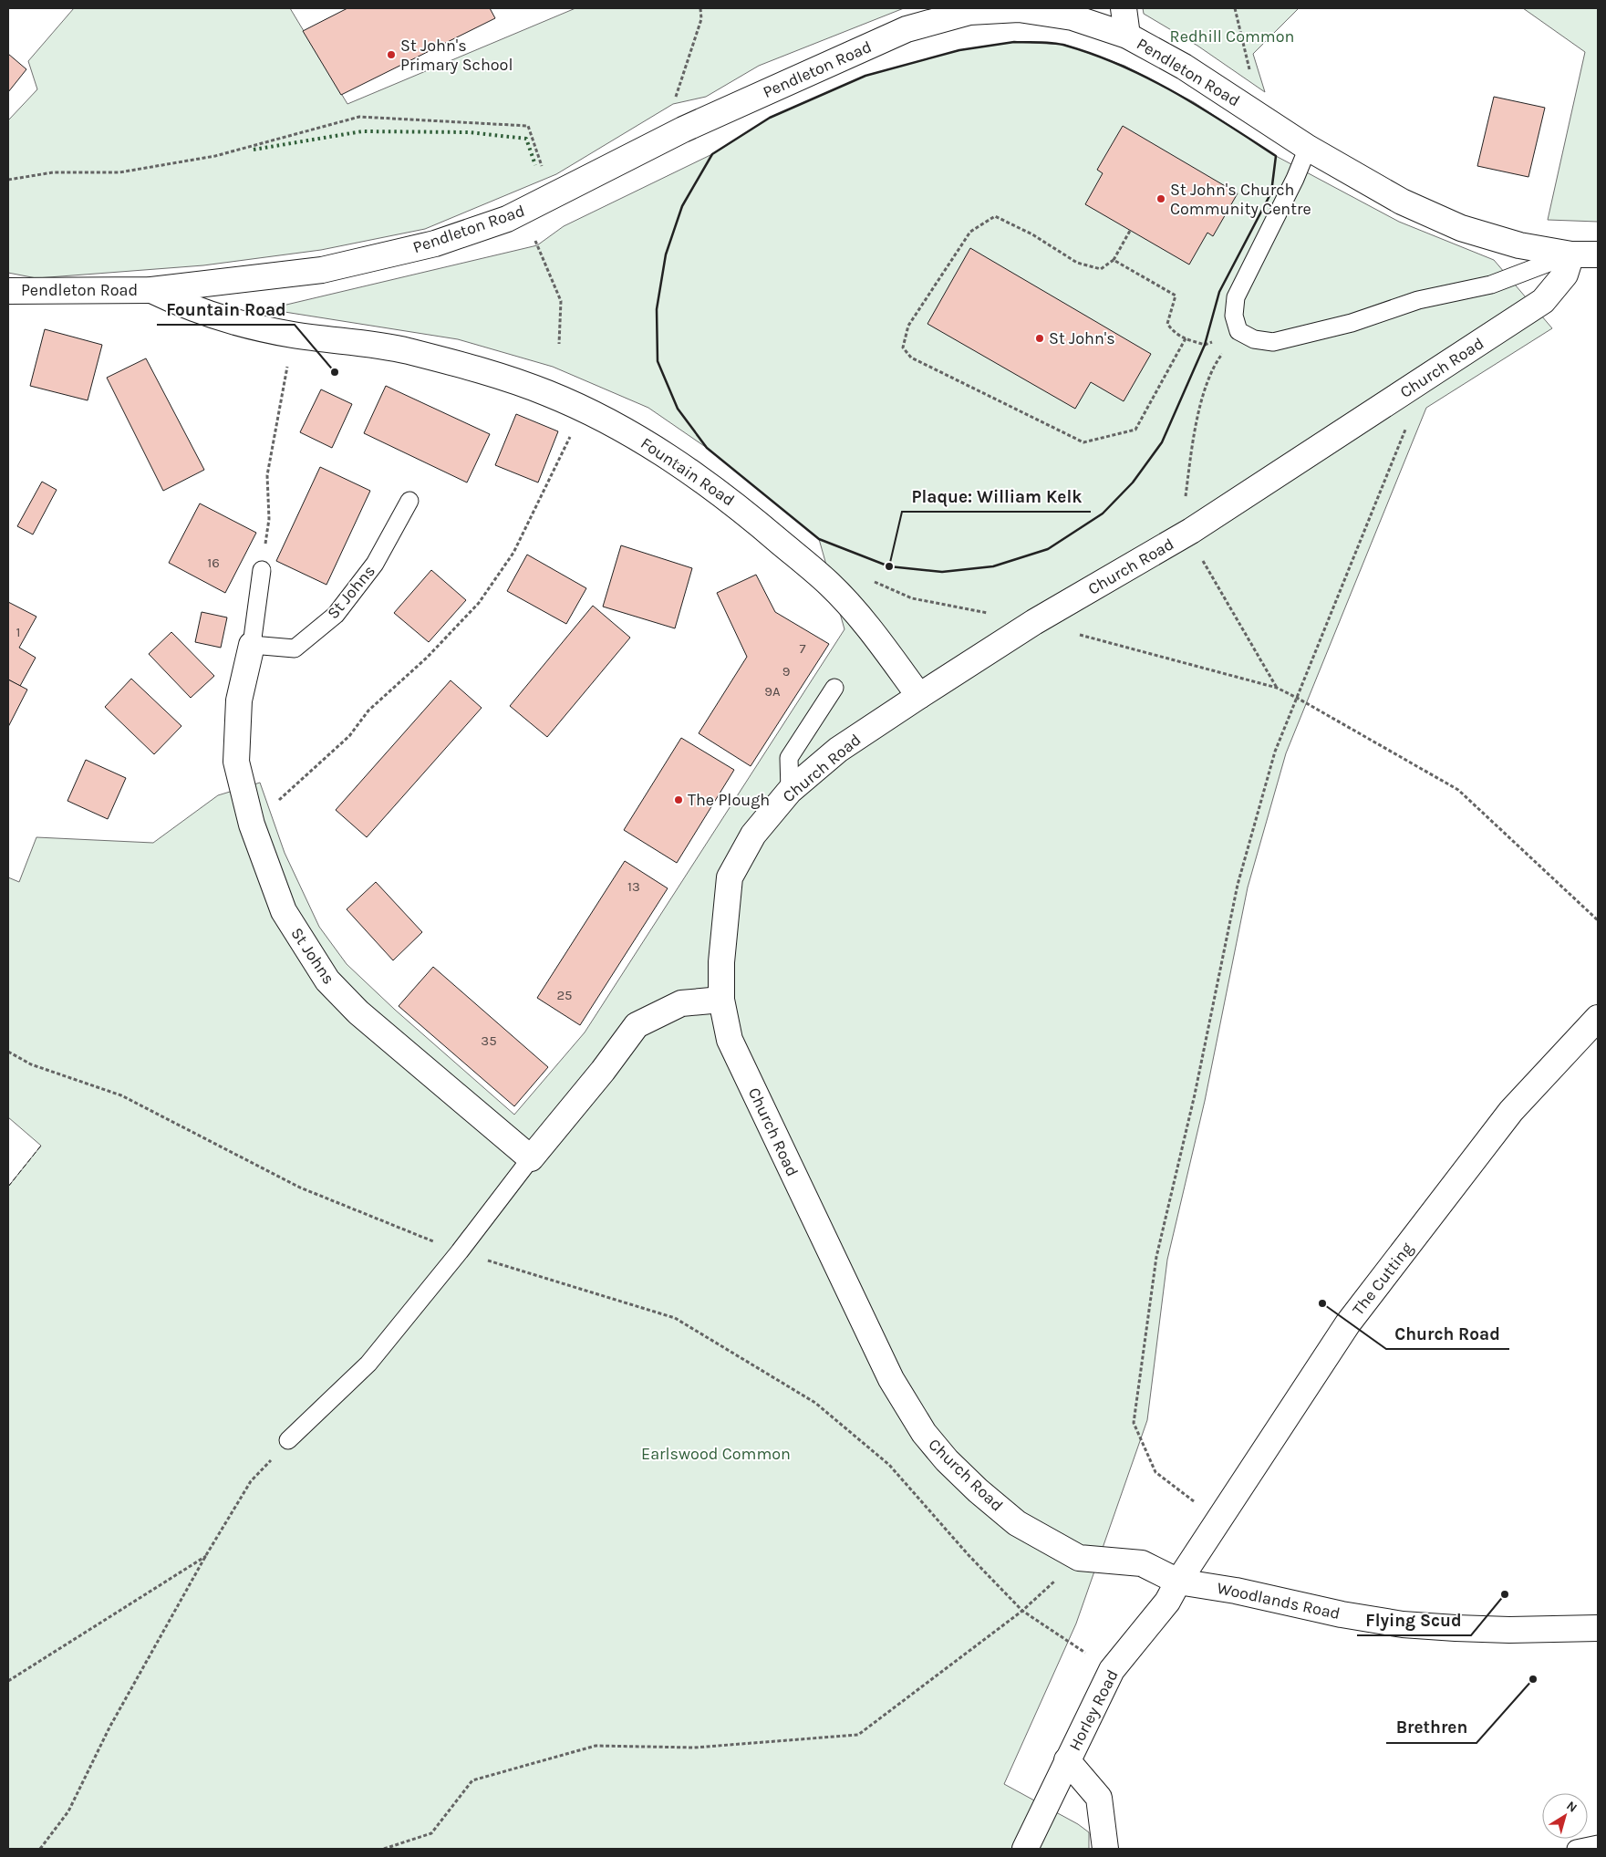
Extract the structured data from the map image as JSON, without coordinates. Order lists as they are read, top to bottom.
{
  "streets": {
    "street": [
      "Pendleton Road",
      "Church Road",
      "Fountain Road",
      "St Johns",
      "The Cutting",
      "Woodlands Road",
      "Horley Road"
    ]
  },
  "crossings": [
    ["Pendleton Road", "Church Road"],
    ["Pendleton Road", "Fountain Road"],
    ["Church Road", "Fountain Road"],
    ["Church Road", "The Cutting"],
    ["Church Road", "Woodlands Road"],
    ["Church Road", "Horley Road"],
    ["The Cutting", "Woodlands Road"],
    ["The Cutting", "Horley Road"],
    ["Woodlands Road", "Horley Road"]
  ],
  "parks": ["Redhill Common", "Earlswood Common"],
  "places": [
    "St John's Primary School",
    "St John's Church Community Centre",
    "St John's",
    "Fountain Road",
    "Plaque: William Kelk",
    "The Plough",
    "Church Road",
    "Flying Scud",
    "Brethren"
  ],
  "house_numbers": [
    "16",
    "1",
    "7",
    "9",
    "9A",
    "13",
    "25",
    "35"
  ],
  "north": "top right"
}
